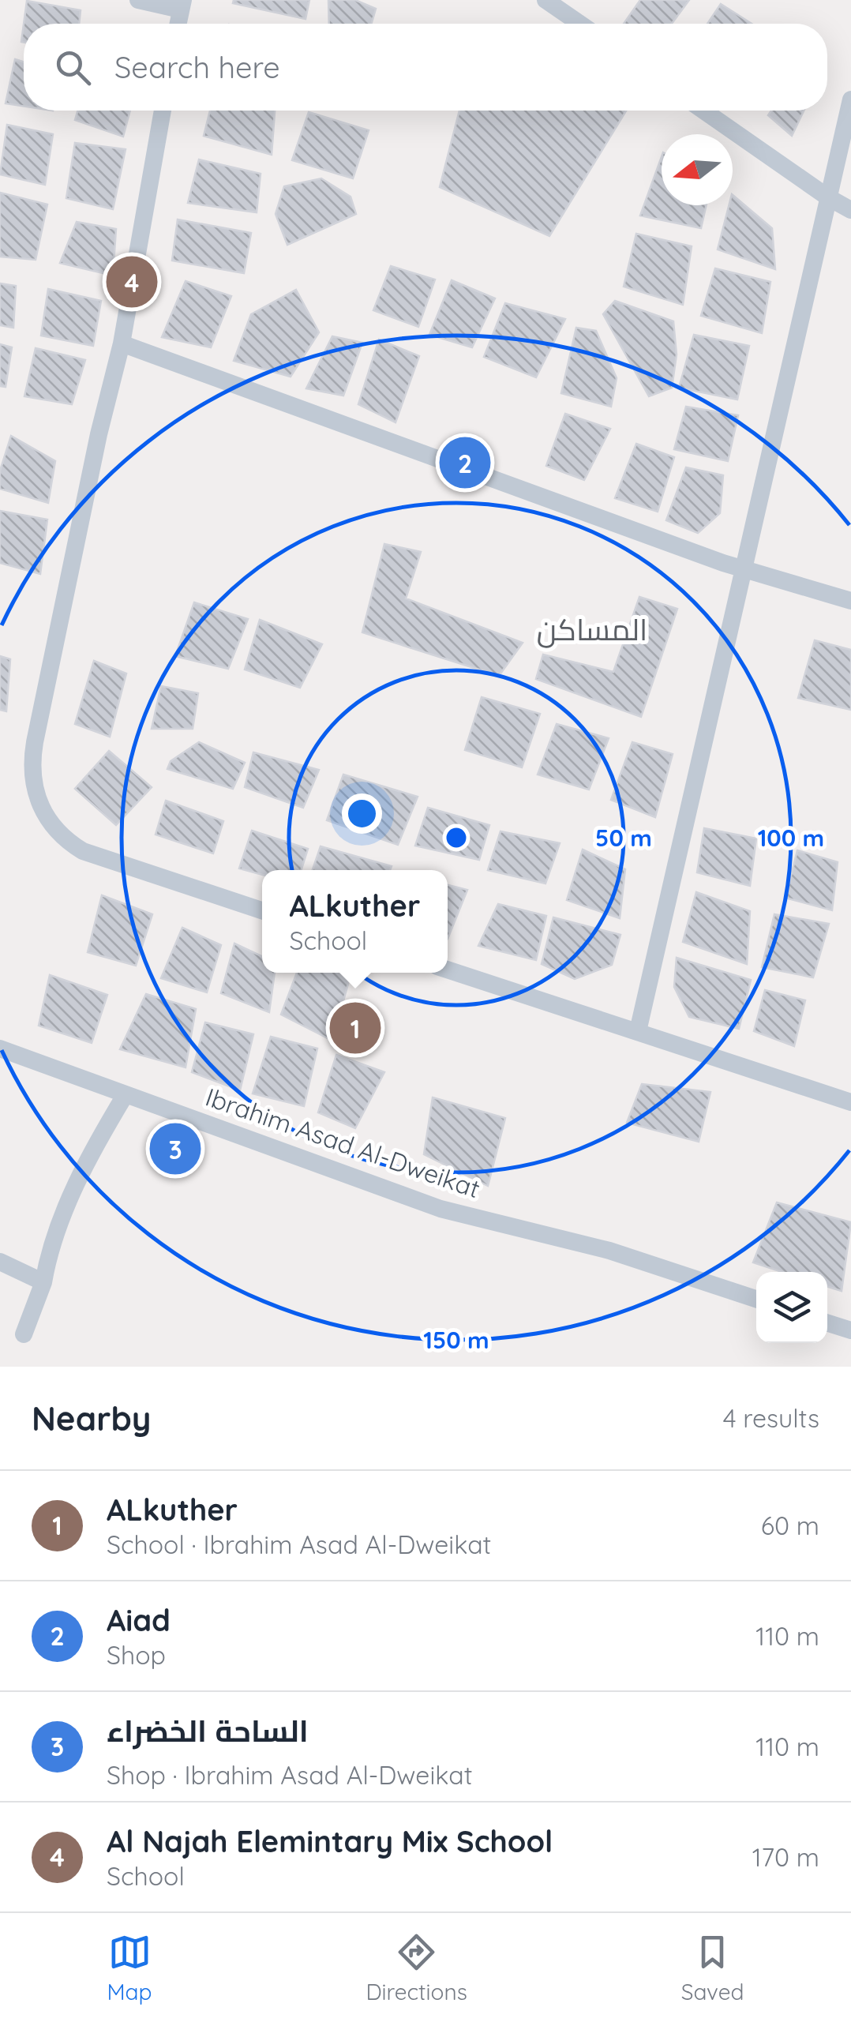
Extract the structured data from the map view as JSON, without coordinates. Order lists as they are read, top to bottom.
{
  "streets": {
    "street": ["Ibrahim Asad Al-Dweikat"]
  },
  "districts": ["المساكن"],
  "north": "left",
  "page": {
    "search": "Search here",
    "pins": [
      "4",
      "2",
      "1",
      "3"
    ],
    "popup": ["ALkuther", "School"],
    "heading": ["Nearby", "4 results"],
    "list": [
      {
        "mark": "1",
        "name": "ALkuther",
        "note": "School · Ibrahim Asad Al-Dweikat",
        "value": "60 m"
      },
      {
        "mark": "2",
        "name": "Aiad",
        "note": "Shop",
        "value": "110 m"
      },
      {
        "mark": "3",
        "name": "الساحة الخضراء",
        "note": "Shop · Ibrahim Asad Al-Dweikat",
        "value": "110 m"
      },
      {
        "mark": "4",
        "name": "Al Najah Elemintary Mix School",
        "note": "School",
        "value": "170 m"
      }
    ],
    "nav": ["Map", "Directions", "Saved"]
  },
  "rings": ["50 m", "100 m", "150 m"]
}
